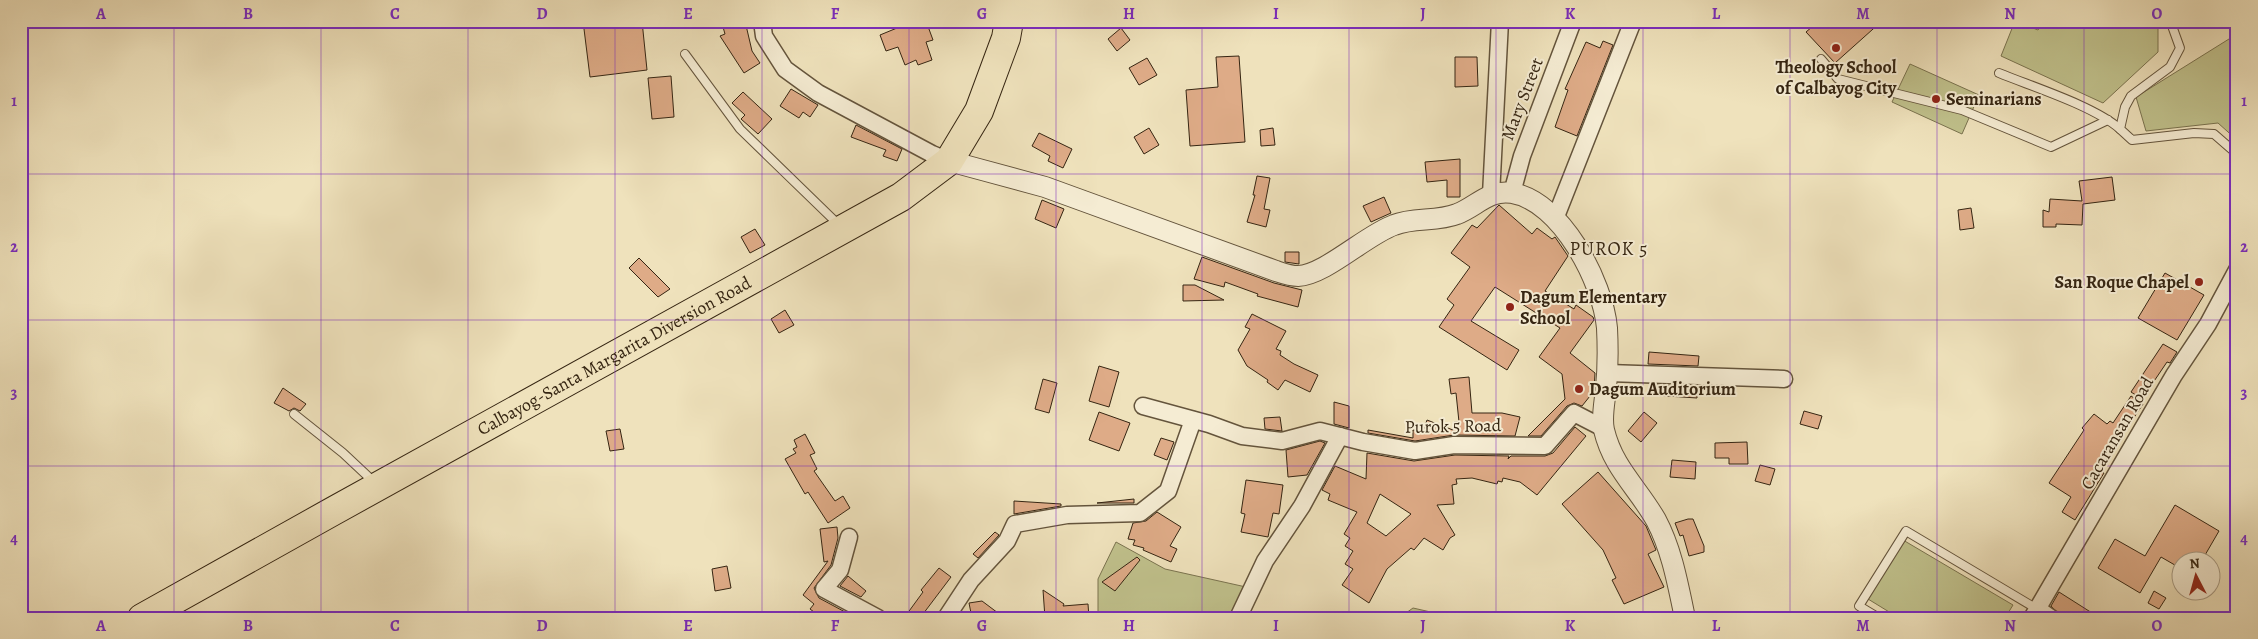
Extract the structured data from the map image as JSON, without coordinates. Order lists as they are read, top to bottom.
{
  "streets": {
    "highway": ["Calbayog-Santa Margarita Diversion Road"],
    "street": ["Mary Street", "Purok 5 Road", "Cacaransan Road"]
  },
  "districts": ["PUROK 5"],
  "places": [
    "Theology School of Calbayog City",
    "Seminarians",
    "San Roque Chapel",
    "Dagum Elementary School",
    "Dagum Auditorium"
  ],
  "north": "top",
  "grid": {
    "columns": [
      "A",
      "B",
      "C",
      "D",
      "E",
      "F",
      "G",
      "H",
      "I",
      "J",
      "K",
      "L",
      "M",
      "N",
      "O"
    ],
    "rows": [
      "1",
      "2",
      "3",
      "4"
    ]
  }
}
